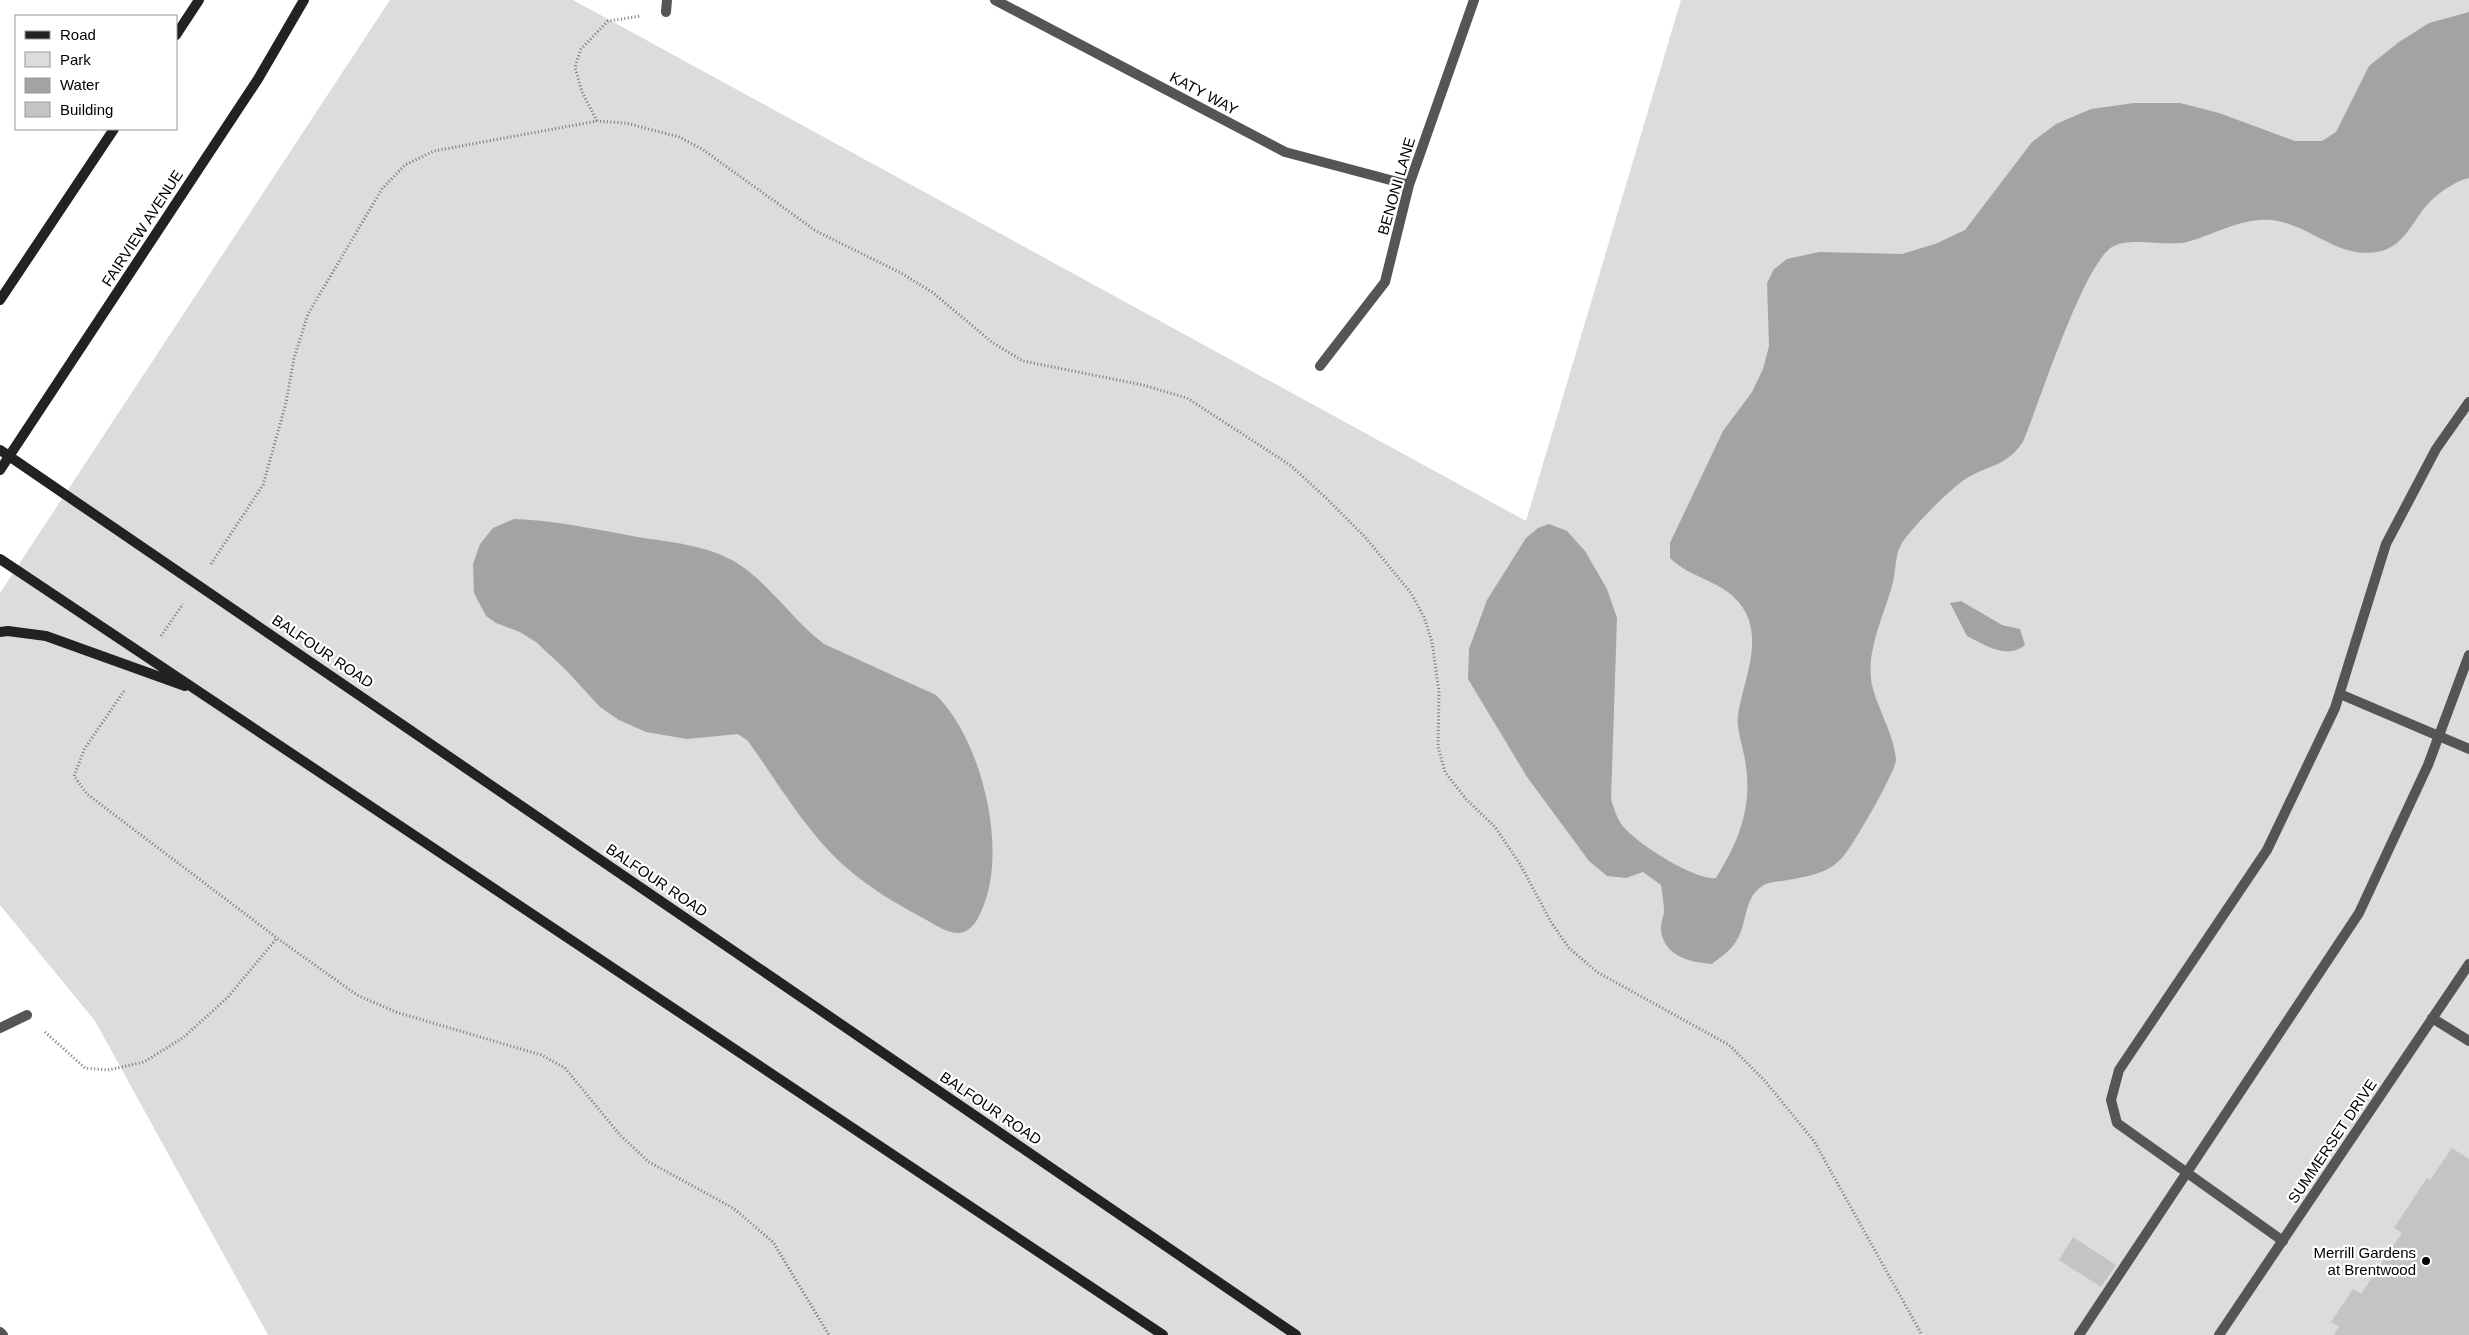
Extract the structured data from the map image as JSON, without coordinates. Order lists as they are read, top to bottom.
{
  "streets": {
    "main road": ["FAIRVIEW AVENUE", "BALFOUR ROAD"],
    "street": ["KATY WAY", "BENONI LANE", "SUMMERSET DRIVE"]
  },
  "crossings": [
    ["KATY WAY", "BENONI LANE"],
    ["FAIRVIEW AVENUE", "BALFOUR ROAD"]
  ],
  "places": ["Merrill Gardens at Brentwood"],
  "legend": [
    "Road",
    "Park",
    "Water",
    "Building"
  ]
}
